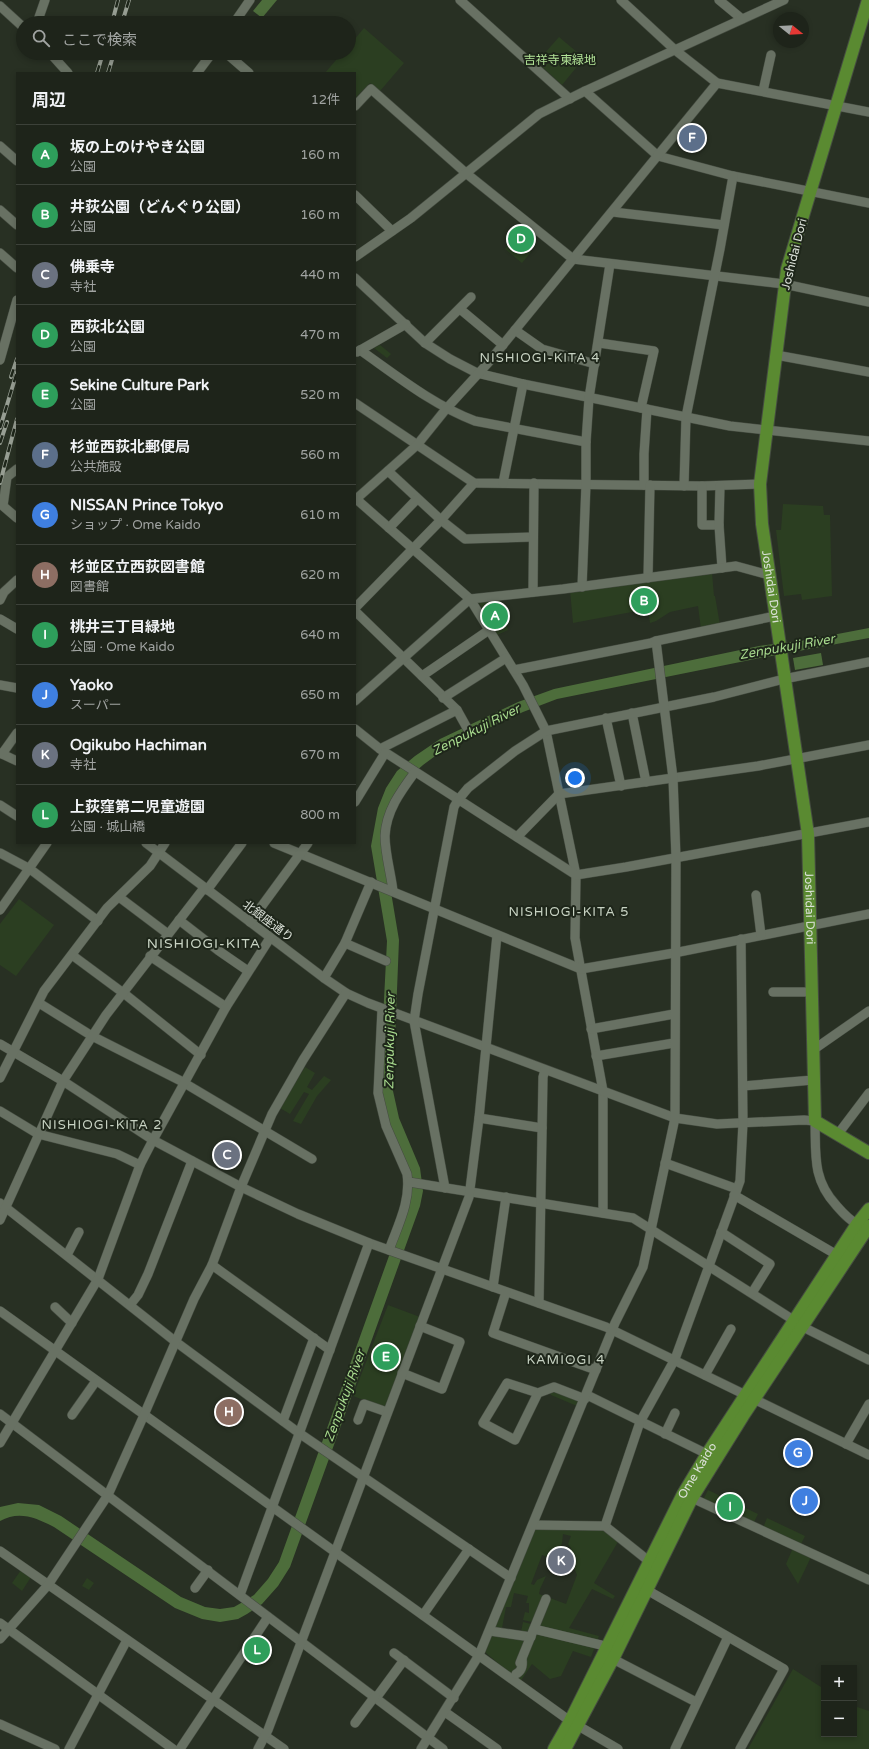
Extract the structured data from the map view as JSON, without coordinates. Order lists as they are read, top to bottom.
{
  "streets": {
    "main road": ["Joshidai Dori", "Ome Kaido"],
    "street": ["北銀座通り"]
  },
  "crossings": [
    ["Joshidai Dori", "北銀座通り"]
  ],
  "districts": [
    "NISHIOGI-KITA 4",
    "NISHIOGI-KITA 5",
    "NISHIOGI-KITA",
    "NISHIOGI-KITA 2",
    "KAMIOGI 4"
  ],
  "water": ["Zenpukuji River"],
  "parks": ["吉祥寺東緑地"],
  "north": "right",
  "page": {
    "search": "ここで検索",
    "heading": ["周辺", "12件"],
    "pins": [
      "F",
      "D",
      "B",
      "A",
      "C",
      "E",
      "H",
      "G",
      "J",
      "I",
      "K",
      "L"
    ],
    "list": [
      {
        "mark": "A",
        "name": "坂の上のけやき公園",
        "note": "公園",
        "value": "160 m"
      },
      {
        "mark": "B",
        "name": "井荻公園（どんぐり公園）",
        "note": "公園",
        "value": "160 m"
      },
      {
        "mark": "C",
        "name": "佛乗寺",
        "note": "寺社",
        "value": "440 m"
      },
      {
        "mark": "D",
        "name": "西荻北公園",
        "note": "公園",
        "value": "470 m"
      },
      {
        "mark": "E",
        "name": "Sekine Culture Park",
        "note": "公園",
        "value": "520 m"
      },
      {
        "mark": "F",
        "name": "杉並西荻北郵便局",
        "note": "公共施設",
        "value": "560 m"
      },
      {
        "mark": "G",
        "name": "NISSAN Prince Tokyo",
        "note": "ショップ · Ome Kaido",
        "value": "610 m"
      },
      {
        "mark": "H",
        "name": "杉並区立西荻図書館",
        "note": "図書館",
        "value": "620 m"
      },
      {
        "mark": "I",
        "name": "桃井三丁目緑地",
        "note": "公園 · Ome Kaido",
        "value": "640 m"
      },
      {
        "mark": "J",
        "name": "Yaoko",
        "note": "スーパー",
        "value": "650 m"
      },
      {
        "mark": "K",
        "name": "Ogikubo Hachiman",
        "note": "寺社",
        "value": "670 m"
      },
      {
        "mark": "L",
        "name": "上荻窪第二児童遊園",
        "note": "公園 · 城山橋",
        "value": "800 m"
      }
    ],
    "map_buttons": ["+", "−"]
  }
}
